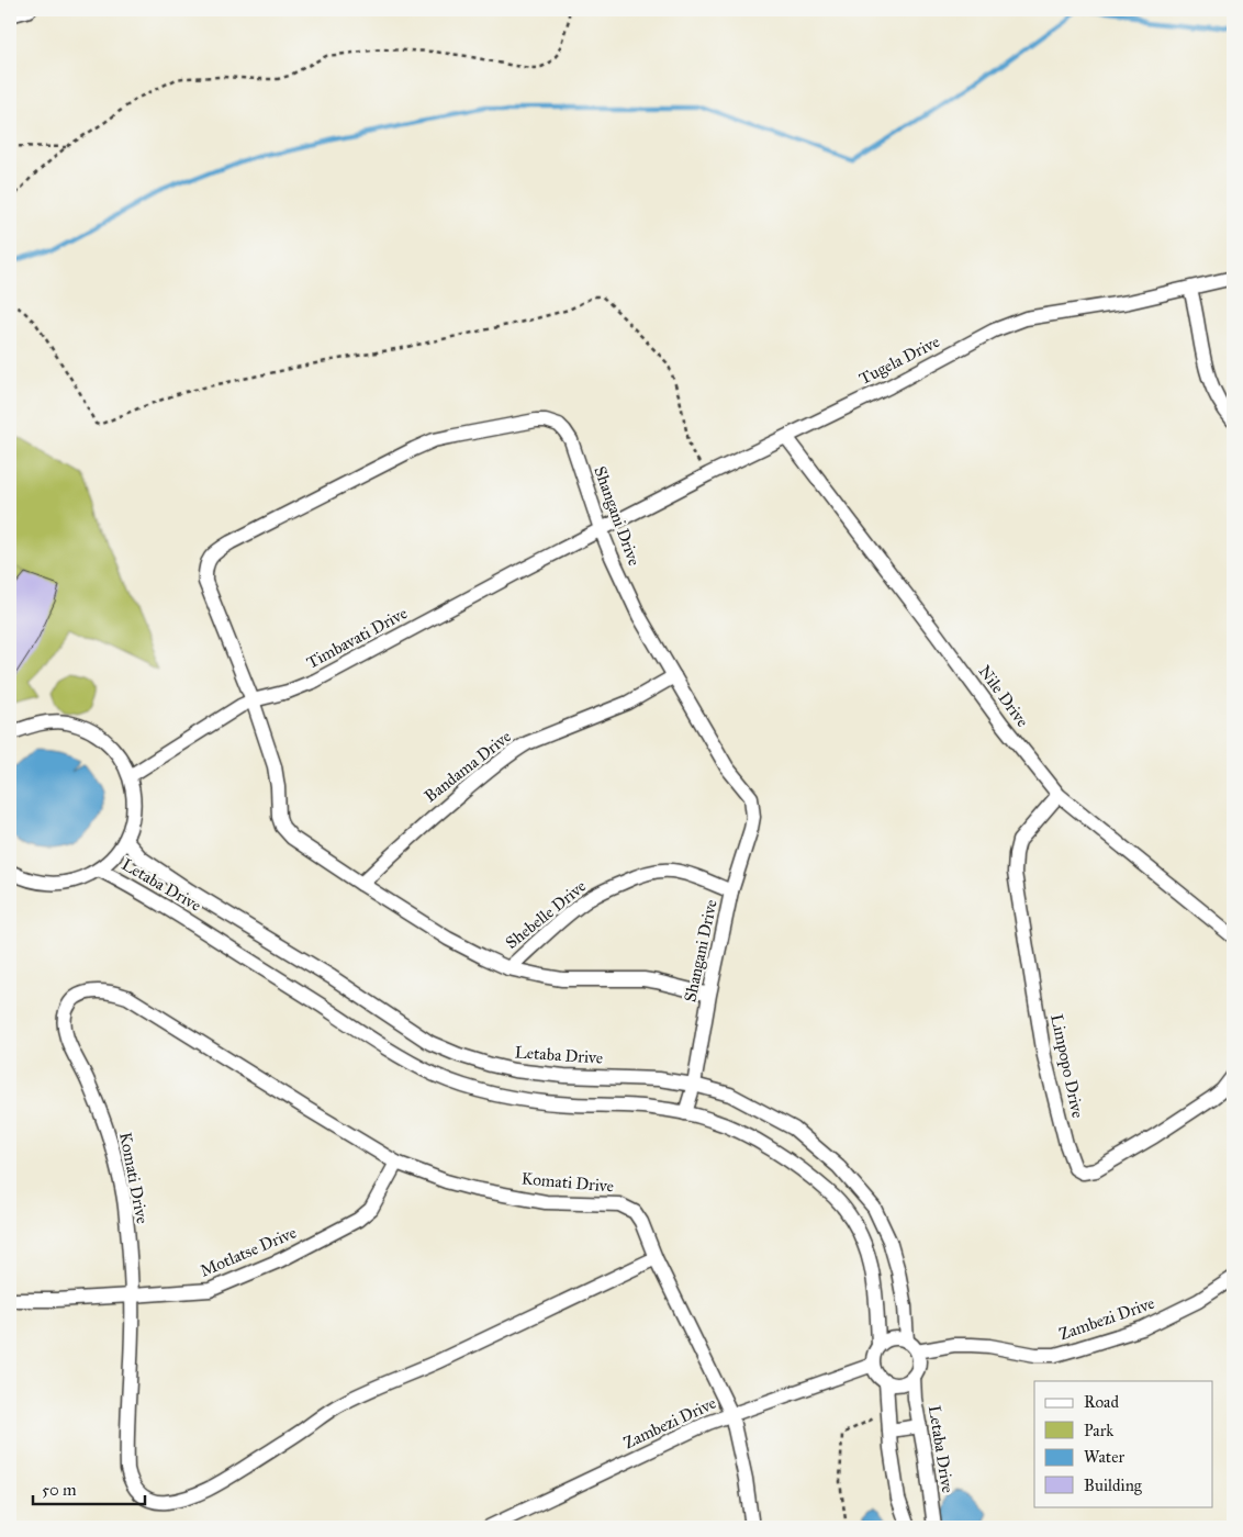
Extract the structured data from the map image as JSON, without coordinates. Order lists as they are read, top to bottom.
{
  "streets": {
    "street": [
      "Tugela Drive",
      "Shangani Drive",
      "Timbavati Drive",
      "Nile Drive",
      "Bandama Drive",
      "Letaba Drive",
      "Shebelle Drive",
      "Limpopo Drive",
      "Komati Drive",
      "Motlatse Drive",
      "Zambezi Drive"
    ]
  },
  "crossings": [
    ["Tugela Drive", "Shangani Drive"],
    ["Tugela Drive", "Timbavati Drive"],
    ["Tugela Drive", "Nile Drive"],
    ["Shangani Drive", "Timbavati Drive"],
    ["Shangani Drive", "Bandama Drive"],
    ["Shangani Drive", "Letaba Drive"],
    ["Shangani Drive", "Shebelle Drive"],
    ["Nile Drive", "Limpopo Drive"],
    ["Letaba Drive", "Zambezi Drive"],
    ["Komati Drive", "Motlatse Drive"],
    ["Komati Drive", "Zambezi Drive"]
  ],
  "legend": [
    "Road",
    "Park",
    "Water",
    "Building"
  ],
  "scale_bar": "50 m"
}
